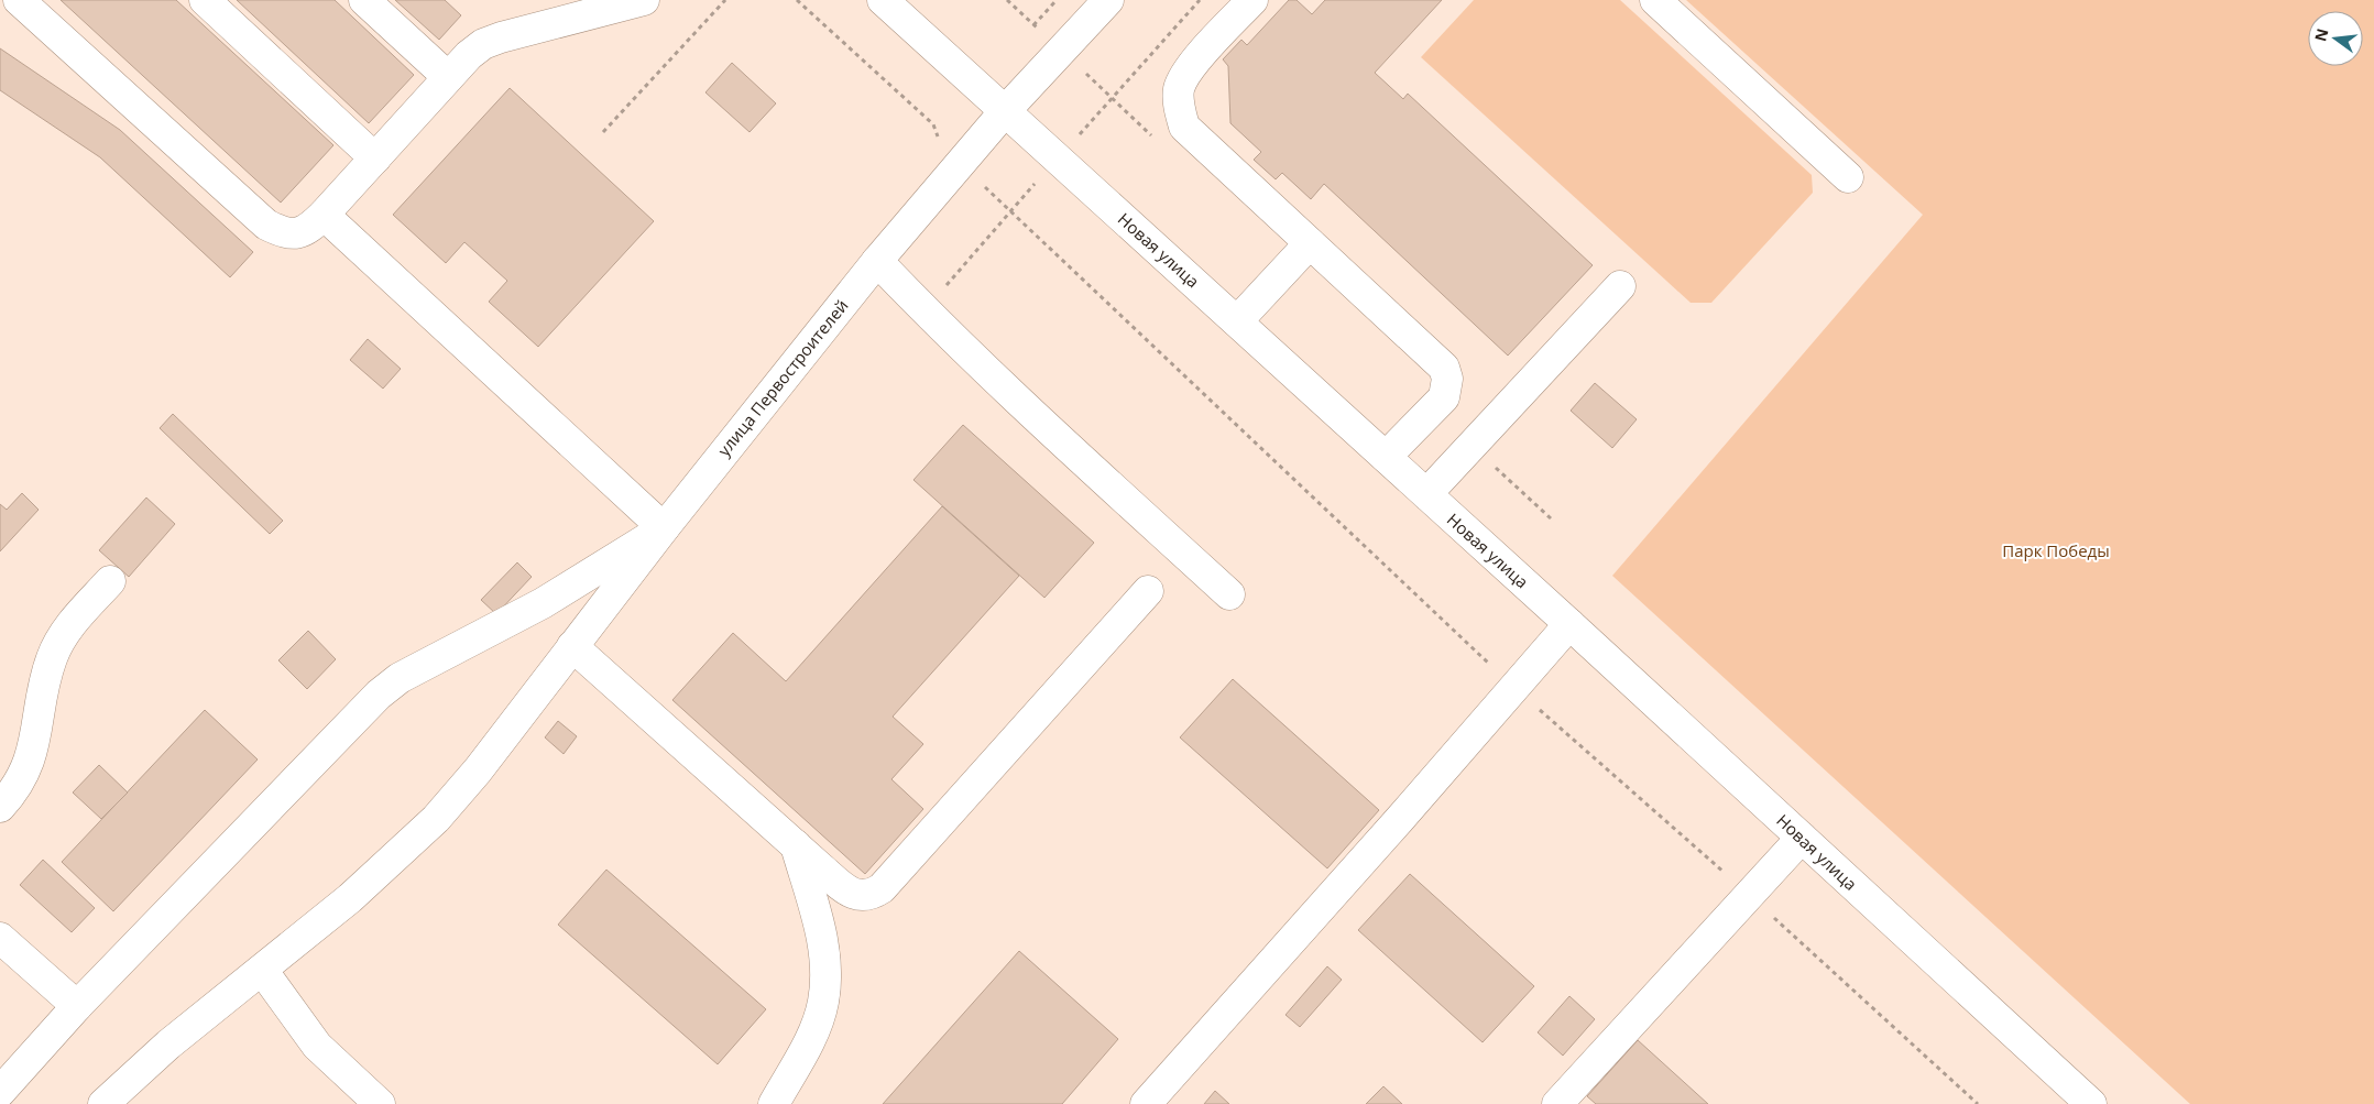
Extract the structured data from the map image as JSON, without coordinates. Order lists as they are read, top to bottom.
{
  "streets": {
    "street": ["Новая улица", "улица Первостроителей"]
  },
  "crossings": [
    ["Новая улица", "улица Первостроителей"]
  ],
  "parks": ["Парк Победы"],
  "north": "left"
}
